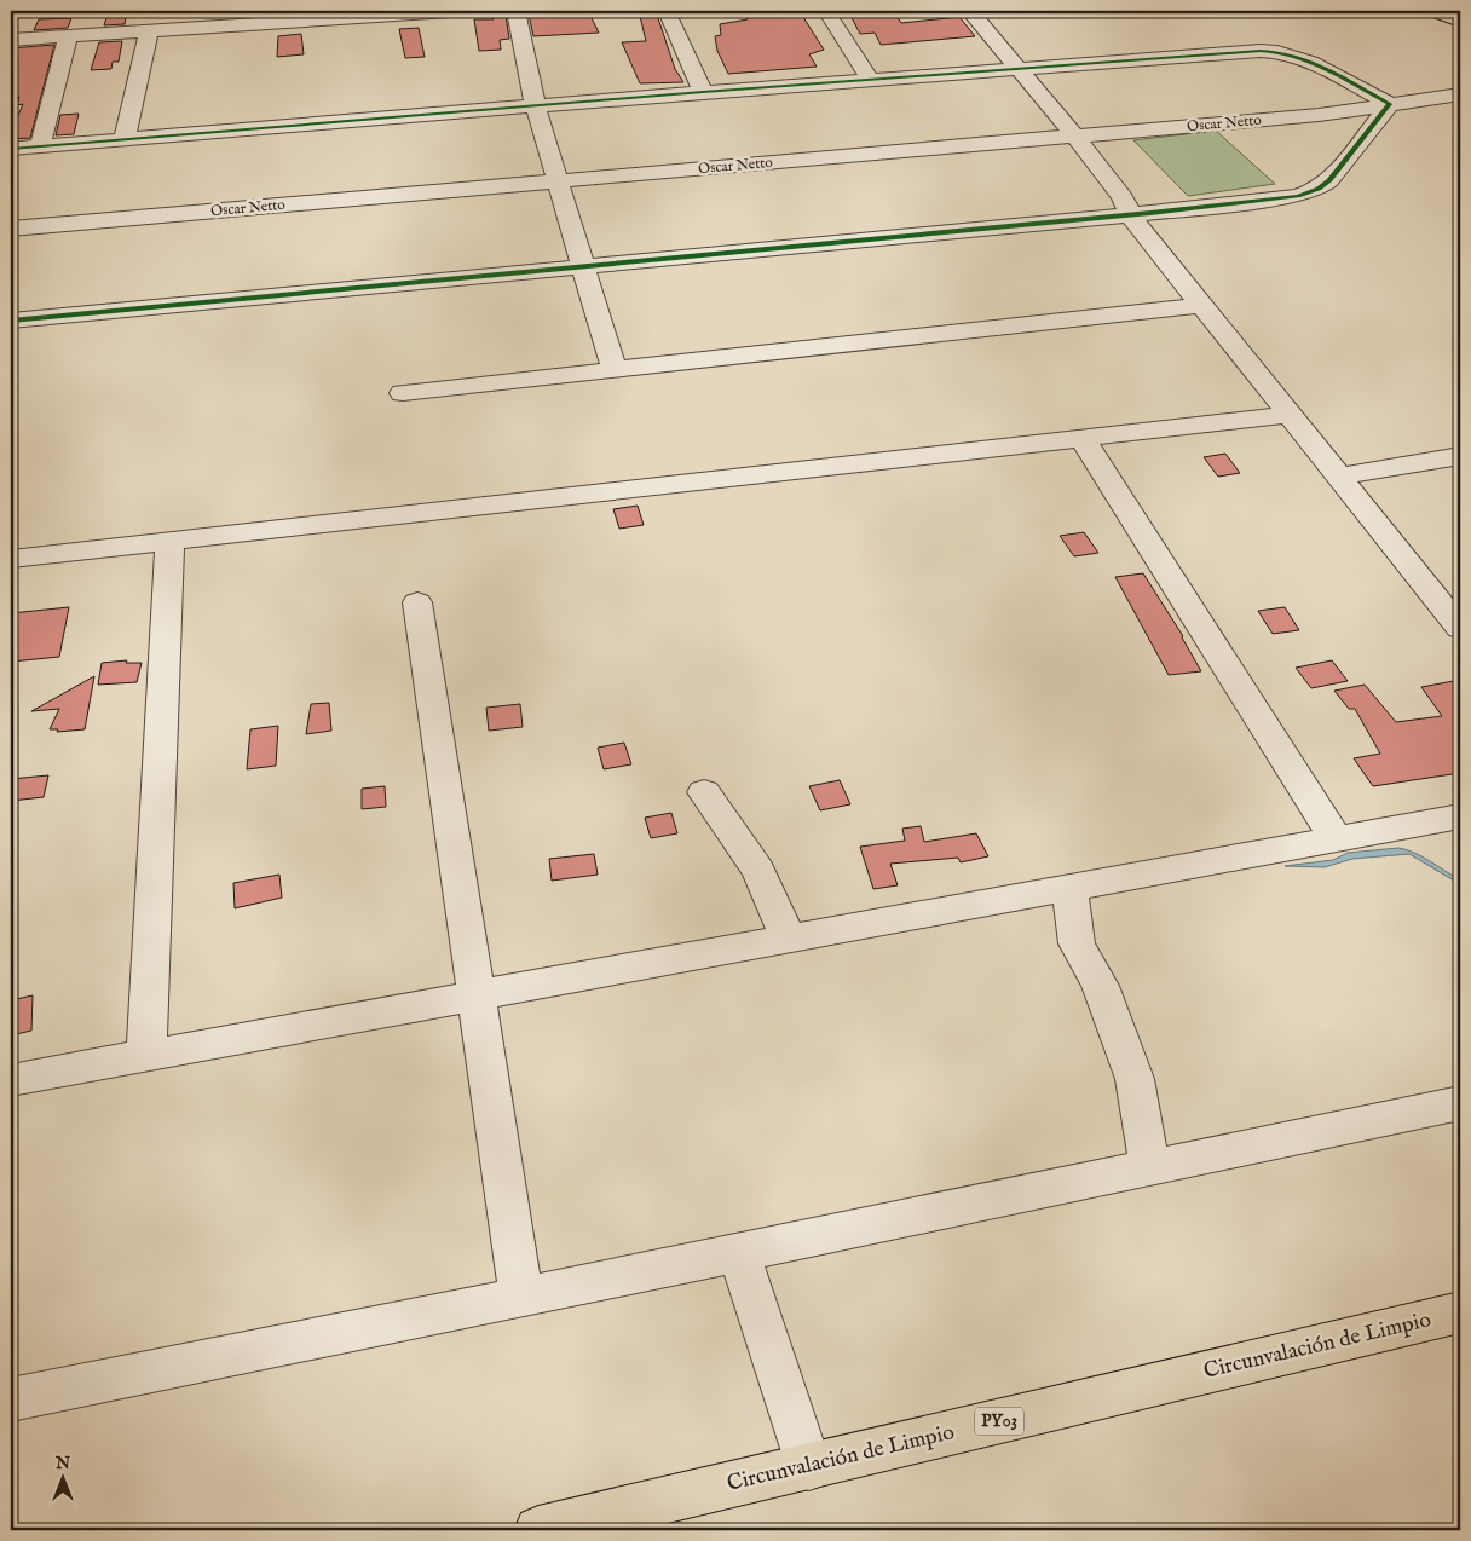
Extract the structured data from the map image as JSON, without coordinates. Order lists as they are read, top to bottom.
{
  "streets": {
    "main road": ["Circunvalación de Limpio", "PY03"],
    "street": ["Oscar Netto"]
  },
  "north": "top"
}
